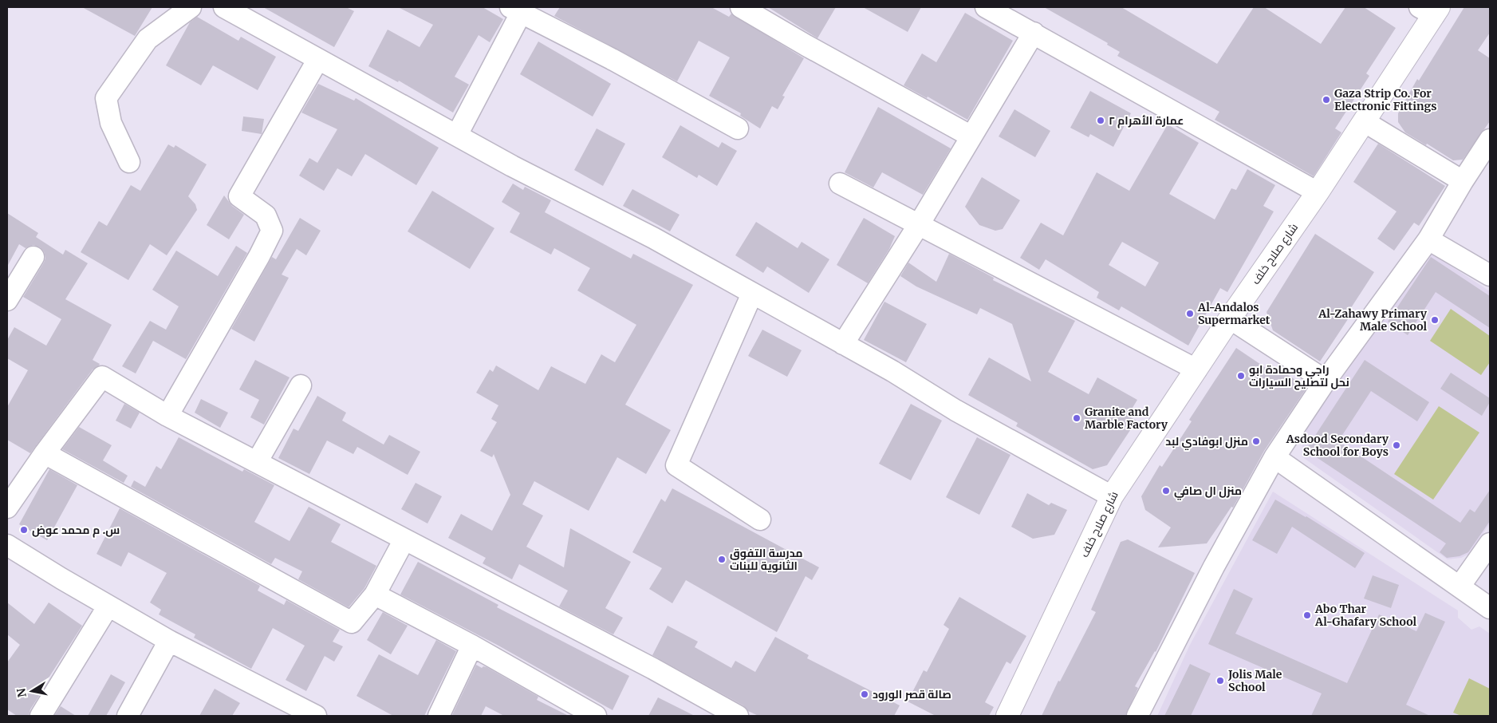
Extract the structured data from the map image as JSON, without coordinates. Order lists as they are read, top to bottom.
{
  "streets": {
    "main road": ["شارع صلاح خلف"]
  },
  "places": [
    "Gaza Strip Co. For Electronic Fittings",
    "عمارة الأهرام ٢",
    "Al-Andalos Supermarket",
    "Al-Zahawy Primary Male School",
    "راجي وحمادة ابو نحل لتصليح السيارات",
    "Granite and Marble Factory",
    "منزل ابوفادي لبد",
    "Asdood Secondary School for Boys",
    "منزل ال صافي",
    "س. م محمد عوض",
    "مدرسة التفوق الثانوية للبنات",
    "Abo Thar Al-Ghafary School",
    "Jolis Male School",
    "صالة قصر الورود"
  ],
  "north": "left"
}
